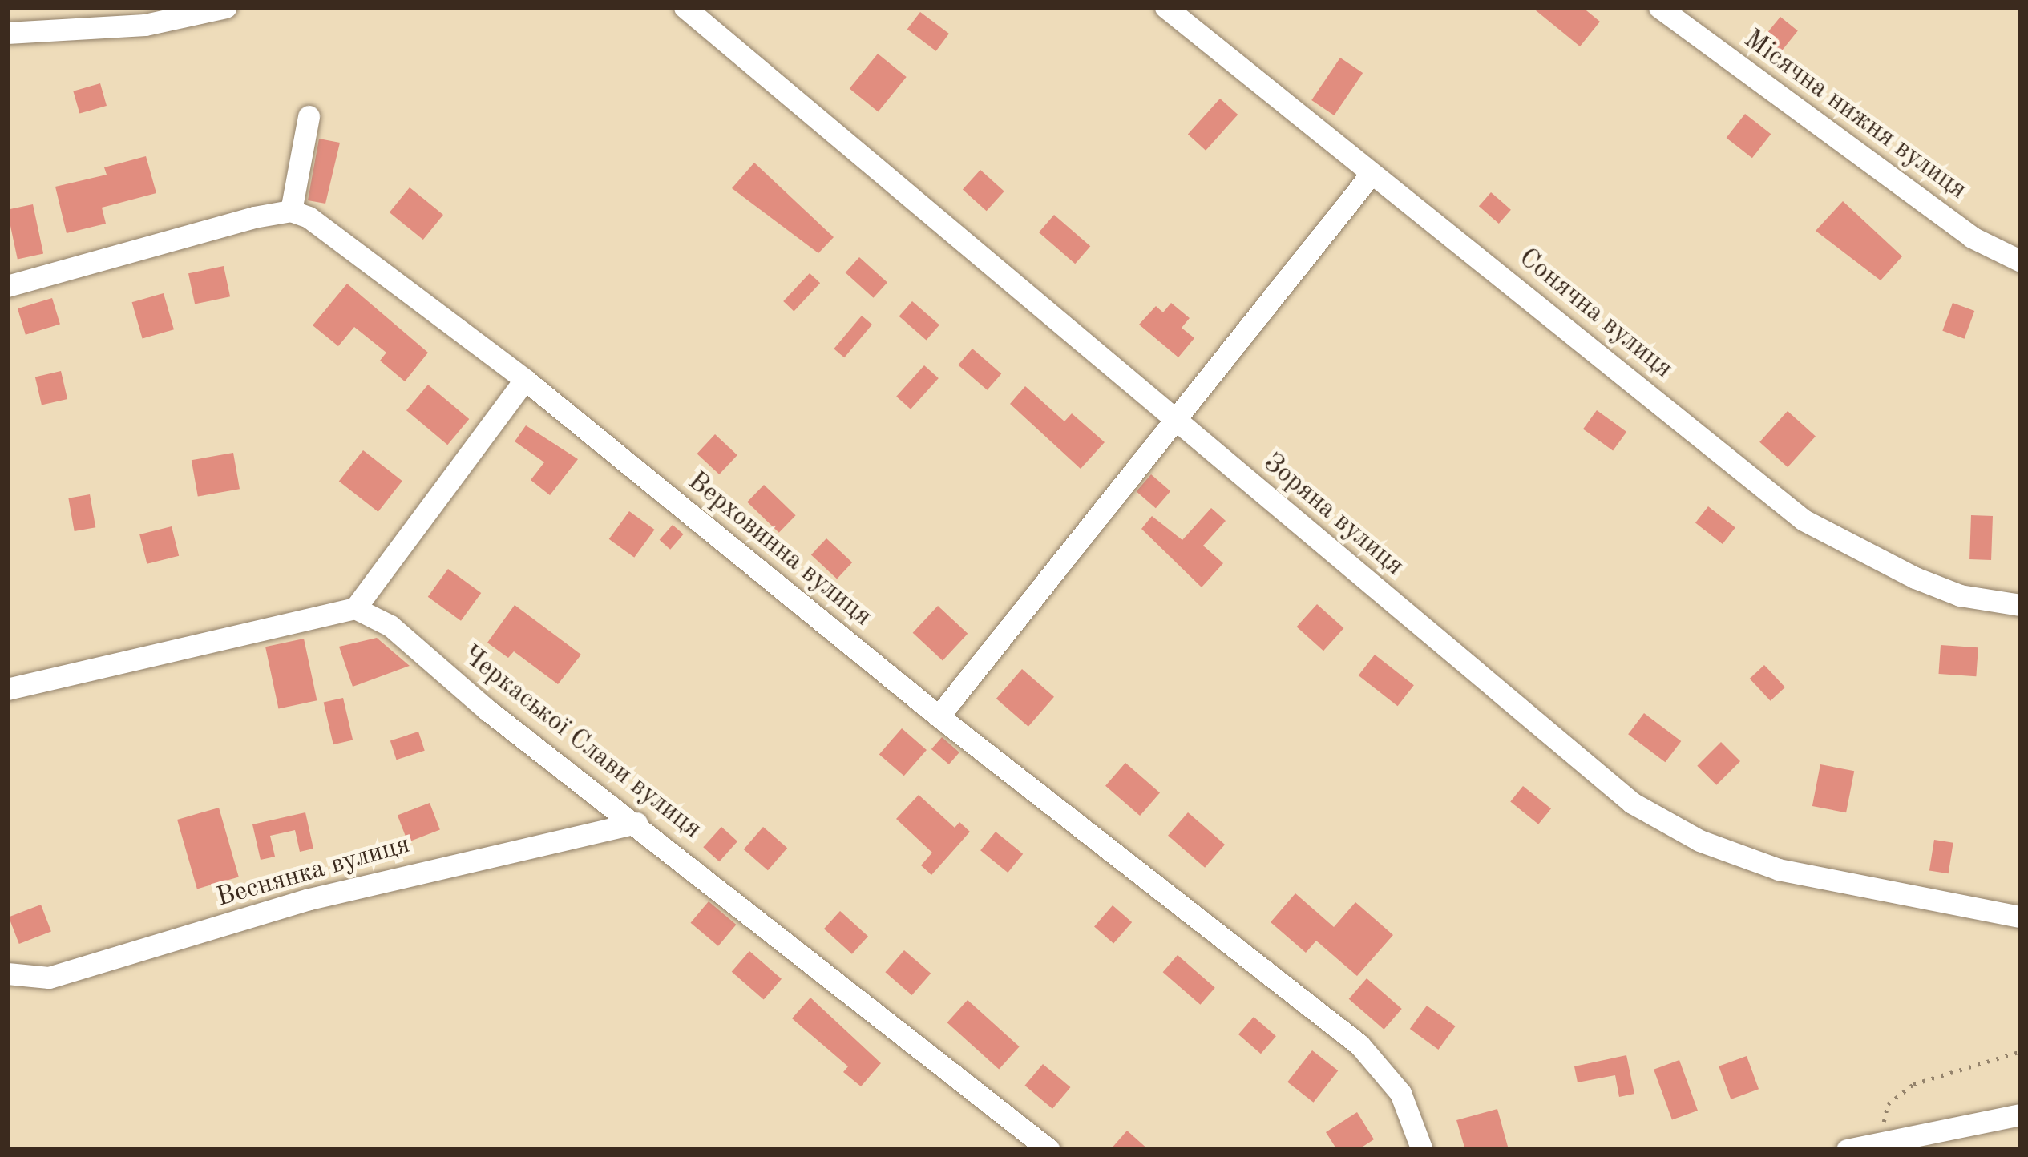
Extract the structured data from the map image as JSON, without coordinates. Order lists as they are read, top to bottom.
{
  "streets": {
    "street": [
      "Місячна нижня вулиця",
      "Сонячна вулиця",
      "Зоряна вулиця",
      "Верховинна вулиця",
      "Черкаської Слави вулиця",
      "Веснянка вулиця"
    ]
  },
  "crossings": [
    ["Черкаської Слави вулиця", "Веснянка вулиця"]
  ]
}
